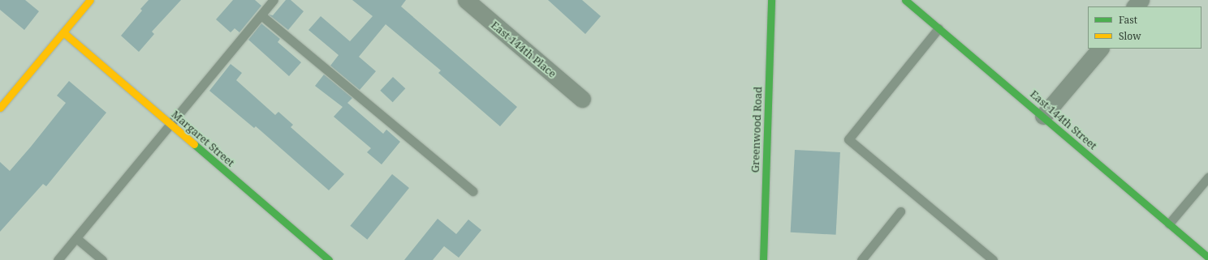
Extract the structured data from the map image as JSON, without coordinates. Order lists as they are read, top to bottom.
{
  "streets": {
    "street": [
      "East 144th Place",
      "East 144th Street",
      "Greenwood Road",
      "Margaret Street"
    ]
  },
  "legend": ["Fast", "Slow"]
}
